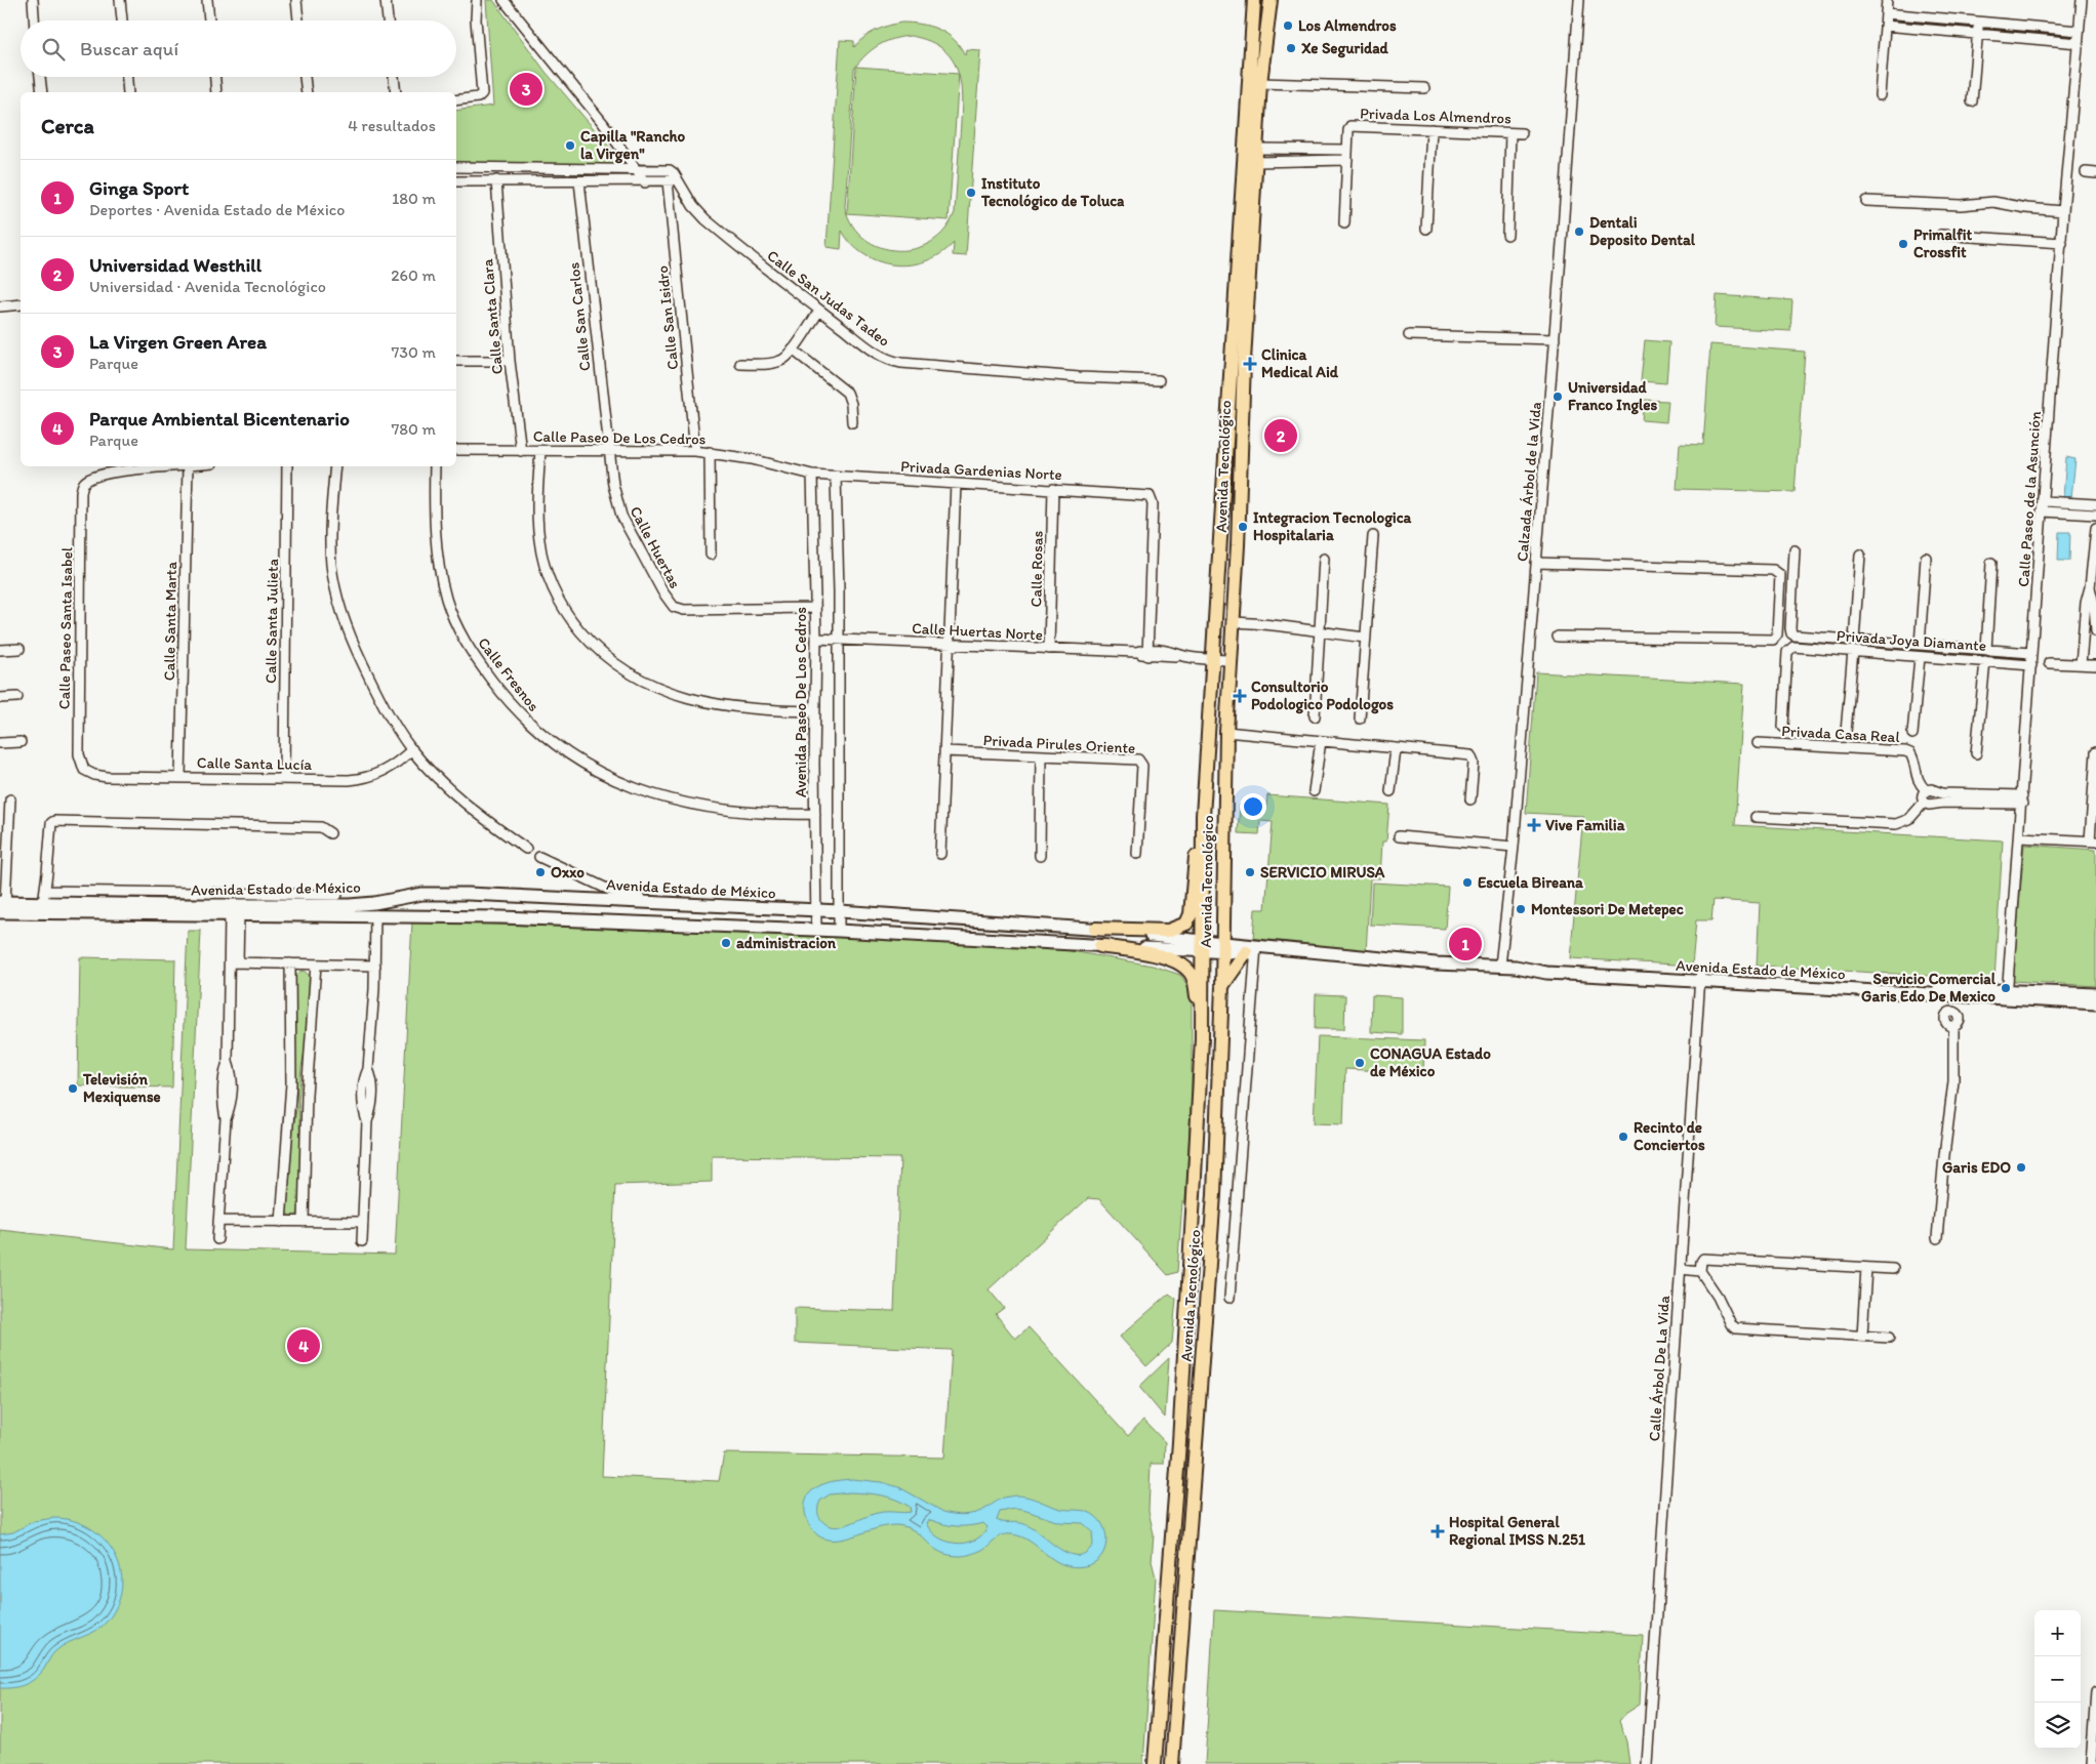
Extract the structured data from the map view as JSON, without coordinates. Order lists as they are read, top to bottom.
{
  "streets": {
    "main road": ["Avenida Tecnológico", "Avenida Estado de México"],
    "street": [
      "Privada Los Almendros",
      "Calle San Judas Tadeo",
      "Calle Santa Clara",
      "Calle San Carlos",
      "Calle San Isidro",
      "Calle Paseo De Los Cedros",
      "Privada Gardenias Norte",
      "Calzada Árbol de la Vida",
      "Calle Paseo de la Asunción",
      "Calle Huertas",
      "Calle Rosas",
      "Calle Santa Marta",
      "Calle Santa Julieta",
      "Calle Paseo Santa Isabel",
      "Calle Huertas Norte",
      "Privada Joya Diamante",
      "Calle Fresnos",
      "Avenida Paseo De Los Cedros",
      "Privada Casa Real",
      "Privada Pirules Oriente",
      "Calle Santa Lucía",
      "Calle Árbol De La Vida"
    ]
  },
  "crossings": [
    ["Calle Santa Clara", "Calle Paseo De Los Cedros"],
    ["Calle San Carlos", "Calle Paseo De Los Cedros"],
    ["Calle San Carlos", "Calle Huertas"],
    ["Calle San Isidro", "Calle Paseo De Los Cedros"],
    ["Calle Paseo De Los Cedros", "Privada Gardenias Norte"],
    ["Calle Paseo De Los Cedros", "Calle Huertas"],
    ["Calle Paseo De Los Cedros", "Avenida Paseo De Los Cedros"],
    ["Avenida Tecnológico", "Calle Huertas Norte"],
    ["Avenida Tecnológico", "Avenida Estado de México"],
    ["Privada Gardenias Norte", "Calle Rosas"],
    ["Privada Gardenias Norte", "Calle Huertas Norte"],
    ["Privada Gardenias Norte", "Avenida Paseo De Los Cedros"],
    ["Calzada Árbol de la Vida", "Avenida Estado de México"],
    ["Calle Paseo de la Asunción", "Privada Joya Diamante"],
    ["Calle Paseo de la Asunción", "Avenida Estado de México"],
    ["Calle Huertas", "Avenida Paseo De Los Cedros"],
    ["Calle Rosas", "Calle Huertas Norte"],
    ["Calle Santa Marta", "Calle Santa Lucía"],
    ["Calle Santa Julieta", "Calle Santa Lucía"],
    ["Calle Paseo Santa Isabel", "Calle Santa Lucía"],
    ["Calle Huertas Norte", "Avenida Paseo De Los Cedros"],
    ["Calle Fresnos", "Avenida Paseo De Los Cedros"],
    ["Avenida Paseo De Los Cedros", "Avenida Estado de México"],
    ["Avenida Estado de México", "Calle Árbol De La Vida"]
  ],
  "places": {
    "other": [
      "Los Almendros",
      "Xe Seguridad",
      "Capilla \"Rancho la Virgen\"",
      "Instituto Tecnológico de Toluca",
      "Dentali Deposito Dental",
      "Primalfit Crossfit",
      "Universidad Franco Ingles",
      "Integracion Tecnologica Hospitalaria",
      "Oxxo",
      "SERVICIO MIRUSA",
      "Escuela Bireana",
      "Montessori De Metepec",
      "administracion",
      "Servicio Comercial Garis Edo De Mexico",
      "CONAGUA Estado de México",
      "Televisión Mexiquense",
      "Recinto de Conciertos",
      "Garis EDO"
    ],
    "health": [
      "Clinica Medical Aid",
      "Consultorio Podologico Podologos",
      "Vive Familia",
      "Hospital General Regional IMSS N.251"
    ]
  },
  "page": {
    "search": "Buscar aquí",
    "pins": [
      "3",
      "2",
      "1",
      "4"
    ],
    "heading": ["Cerca", "4 resultados"],
    "list": [
      {
        "mark": "1",
        "name": "Ginga Sport",
        "note": "Deportes · Avenida Estado de México",
        "value": "180 m"
      },
      {
        "mark": "2",
        "name": "Universidad Westhill",
        "note": "Universidad · Avenida Tecnológico",
        "value": "260 m"
      },
      {
        "mark": "3",
        "name": "La Virgen Green Area",
        "note": "Parque",
        "value": "730 m"
      },
      {
        "mark": "4",
        "name": "Parque Ambiental Bicentenario",
        "note": "Parque",
        "value": "780 m"
      }
    ],
    "map_buttons": ["+", "−"]
  }
}
